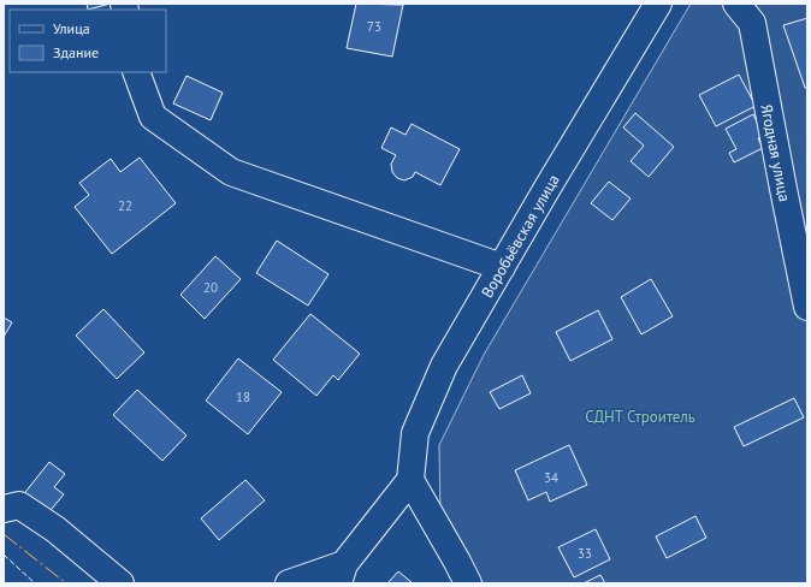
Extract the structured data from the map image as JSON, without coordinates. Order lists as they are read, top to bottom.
{
  "streets": {
    "street": ["Ягодная улица", "Воробьёвская улица"]
  },
  "parks": ["СДНТ Строитель"],
  "house_numbers": [
    "73",
    "22",
    "20",
    "18",
    "34",
    "33"
  ],
  "legend": ["Улица", "Здание"]
}
